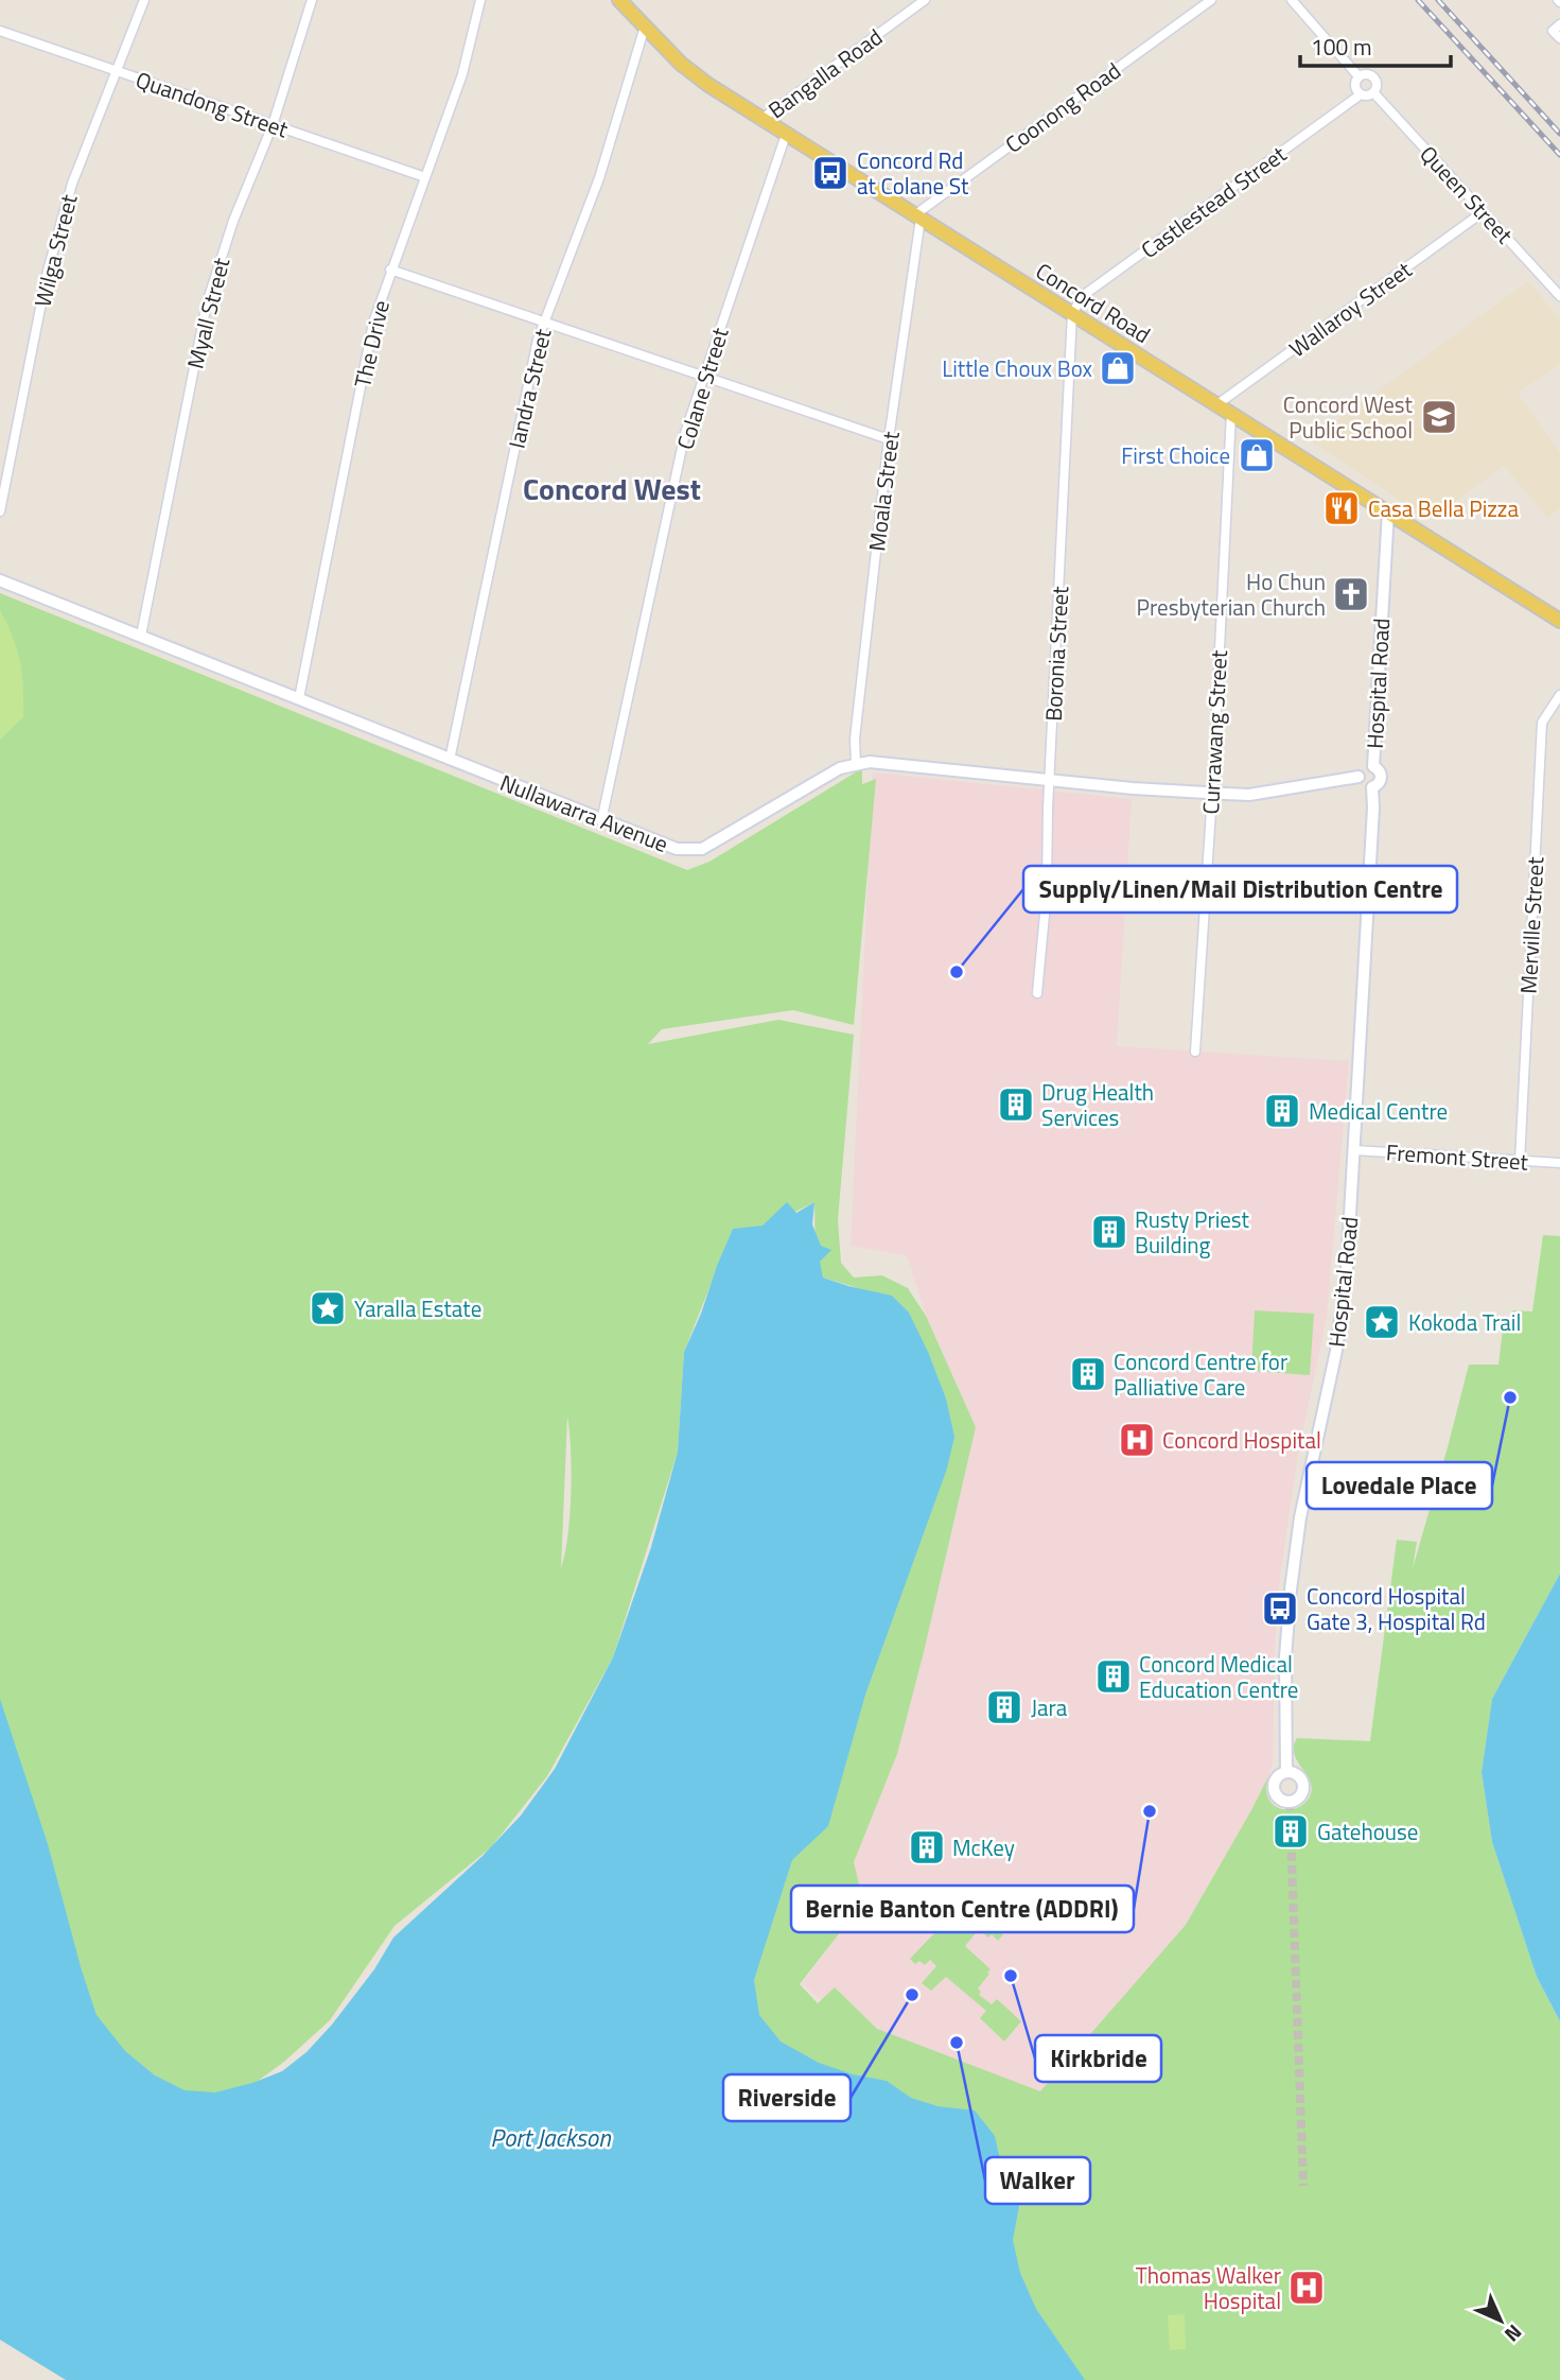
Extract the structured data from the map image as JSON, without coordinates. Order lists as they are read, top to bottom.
{
  "streets": {
    "main road": ["Concord Road", "Hospital Road", "Nullawarra Avenue"],
    "street": [
      "Bangalla Road",
      "Quandong Street",
      "Coonong Road",
      "Queen Street",
      "Castlestead Street",
      "Wilga Street",
      "Wallaroy Street",
      "Myall Street",
      "The Drive",
      "Iandra Street",
      "Colane Street",
      "Moala Street",
      "Boronia Street",
      "Currawang Street",
      "Merville Street",
      "Fremont Street"
    ]
  },
  "crossings": [
    ["Bangalla Road", "Concord Road"],
    ["Quandong Street", "Wilga Street"],
    ["Quandong Street", "Myall Street"],
    ["Quandong Street", "The Drive"],
    ["Coonong Road", "Concord Road"],
    ["Coonong Road", "Moala Street"],
    ["Queen Street", "Castlestead Street"],
    ["Queen Street", "Wallaroy Street"],
    ["Castlestead Street", "Concord Road"],
    ["Castlestead Street", "Boronia Street"],
    ["Concord Road", "Wallaroy Street"],
    ["Concord Road", "Iandra Street"],
    ["Concord Road", "Colane Street"],
    ["Concord Road", "Moala Street"],
    ["Concord Road", "Boronia Street"],
    ["Concord Road", "Hospital Road"],
    ["Concord Road", "Currawang Street"],
    ["Myall Street", "Nullawarra Avenue"],
    ["The Drive", "Nullawarra Avenue"],
    ["Iandra Street", "Nullawarra Avenue"],
    ["Colane Street", "Nullawarra Avenue"],
    ["Moala Street", "Nullawarra Avenue"],
    ["Boronia Street", "Nullawarra Avenue"],
    ["Hospital Road", "Nullawarra Avenue"],
    ["Hospital Road", "Fremont Street"],
    ["Currawang Street", "Nullawarra Avenue"],
    ["Merville Street", "Fremont Street"]
  ],
  "districts": ["Concord West"],
  "water": ["Port Jackson"],
  "places": {
    "bus stop": ["Concord Rd at Colane St", "Concord Hospital Gate 3, Hospital Rd"],
    "shop": ["Little Choux Box", "First Choice"],
    "school or university": ["Concord West Public School"],
    "restaurant": ["Casa Bella Pizza"],
    "church": ["Ho Chun Presbyterian Church"],
    "other": [
      "Supply/Linen/Mail Distribution Centre",
      "Lovedale Place",
      "Bernie Banton Centre (ADDRI)",
      "Kirkbride",
      "Riverside",
      "Walker"
    ],
    "building": [
      "Drug Health Services",
      "Medical Centre",
      "Rusty Priest Building",
      "Concord Centre for Palliative Care",
      "Concord Medical Education Centre",
      "Jara",
      "Gatehouse",
      "McKey"
    ],
    "place": ["Yaralla Estate", "Kokoda Trail"],
    "hospital": ["Concord Hospital", "Thomas Walker Hospital"]
  },
  "scale_bar": "100 m",
  "north": "bottom right"
}
